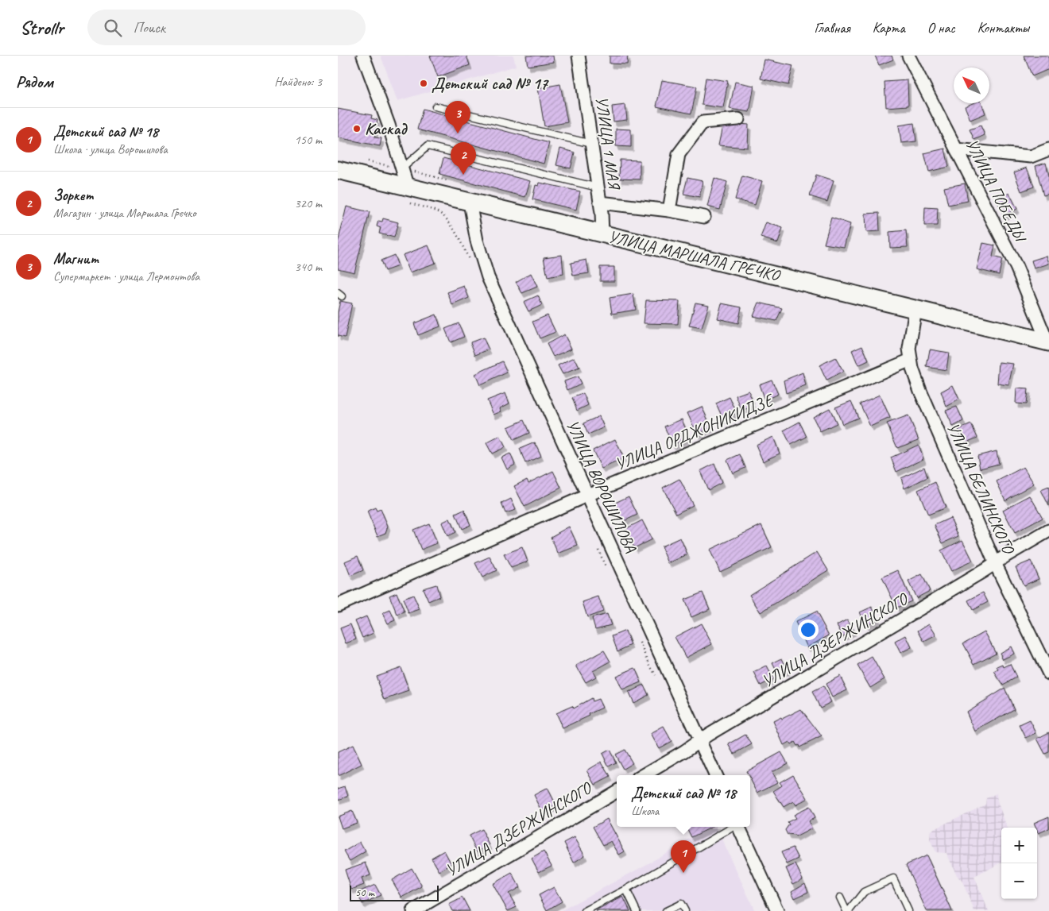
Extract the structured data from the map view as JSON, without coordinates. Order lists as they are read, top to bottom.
{
  "streets": {
    "main road": ["УЛИЦА МАРШАЛА ГРЕЧКО"],
    "street": [
      "УЛИЦА 1 МАЯ",
      "УЛИЦА ПОБЕДЫ",
      "УЛИЦА ОРДЖОНИКИДЗЕ",
      "УЛИЦА ВОРОШИЛОВА",
      "УЛИЦА БЕЛИНСКОГО",
      "УЛИЦА ДЗЕРЖИНСКОГО"
    ]
  },
  "crossings": [
    ["УЛИЦА 1 МАЯ", "УЛИЦА МАРШАЛА ГРЕЧКО"],
    ["УЛИЦА ПОБЕДЫ", "УЛИЦА МАРШАЛА ГРЕЧКО"],
    ["УЛИЦА МАРШАЛА ГРЕЧКО", "УЛИЦА ВОРОШИЛОВА"],
    ["УЛИЦА МАРШАЛА ГРЕЧКО", "УЛИЦА БЕЛИНСКОГО"],
    ["УЛИЦА ОРДЖОНИКИДЗЕ", "УЛИЦА ВОРОШИЛОВА"],
    ["УЛИЦА ОРДЖОНИКИДЗЕ", "УЛИЦА БЕЛИНСКОГО"],
    ["УЛИЦА ВОРОШИЛОВА", "УЛИЦА ДЗЕРЖИНСКОГО"],
    ["УЛИЦА БЕЛИНСКОГО", "УЛИЦА ДЗЕРЖИНСКОГО"]
  ],
  "places": ["Детский сад № 17", "Каскад"],
  "scale_bar": "50 m",
  "north": "top left",
  "page": {
    "header": "Strollr",
    "search": "Поиск",
    "nav": [
      "Главная",
      "Карта",
      "О нас",
      "Контакты"
    ],
    "heading": ["Рядом", "Найдено: 3"],
    "pins": ["3", "2", "1"],
    "list": [
      {
        "mark": "1",
        "name": "Детский сад № 18",
        "note": "Школа · улица Ворошилова",
        "value": "150 m"
      },
      {
        "mark": "2",
        "name": "Зоркет",
        "note": "Магазин · улица Маршала Гречко",
        "value": "320 m"
      },
      {
        "mark": "3",
        "name": "Магнит",
        "note": "Супермаркет · улица Лермонтова",
        "value": "340 m"
      }
    ],
    "popup": ["Детский сад № 18", "Школа"],
    "map_buttons": ["+", "−"],
    "scale": "50 m"
  }
}
